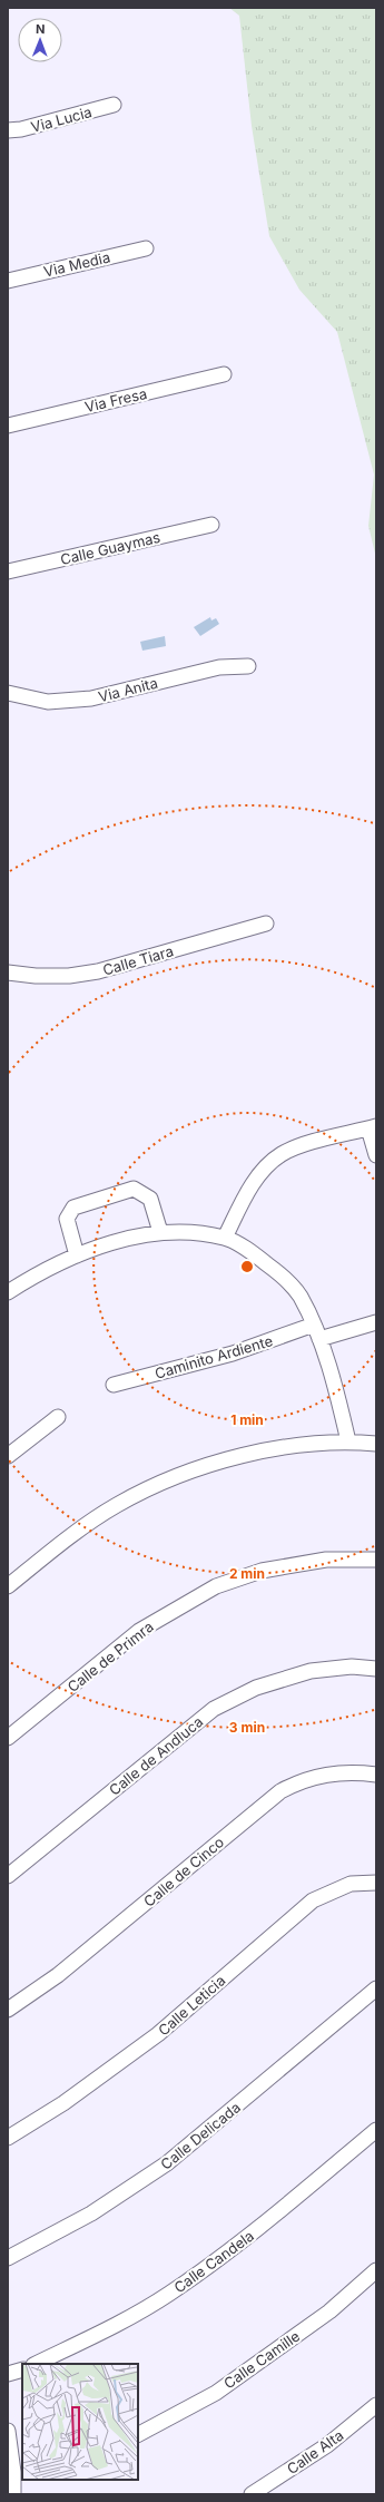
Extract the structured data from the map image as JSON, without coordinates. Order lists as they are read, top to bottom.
{
  "streets": {
    "street": [
      "Via Lucia",
      "Via Media",
      "Via Fresa",
      "Calle Guaymas",
      "Via Anita",
      "Calle Tiara",
      "Caminito Ardiente",
      "Calle de Primra",
      "Calle de Andluca",
      "Calle de Cinco",
      "Calle Leticia",
      "Calle Delicada",
      "Calle Candela",
      "Calle Camille",
      "Calle Alta"
    ]
  },
  "north": "top",
  "rings": ["1 min", "2 min", "3 min"]
}
